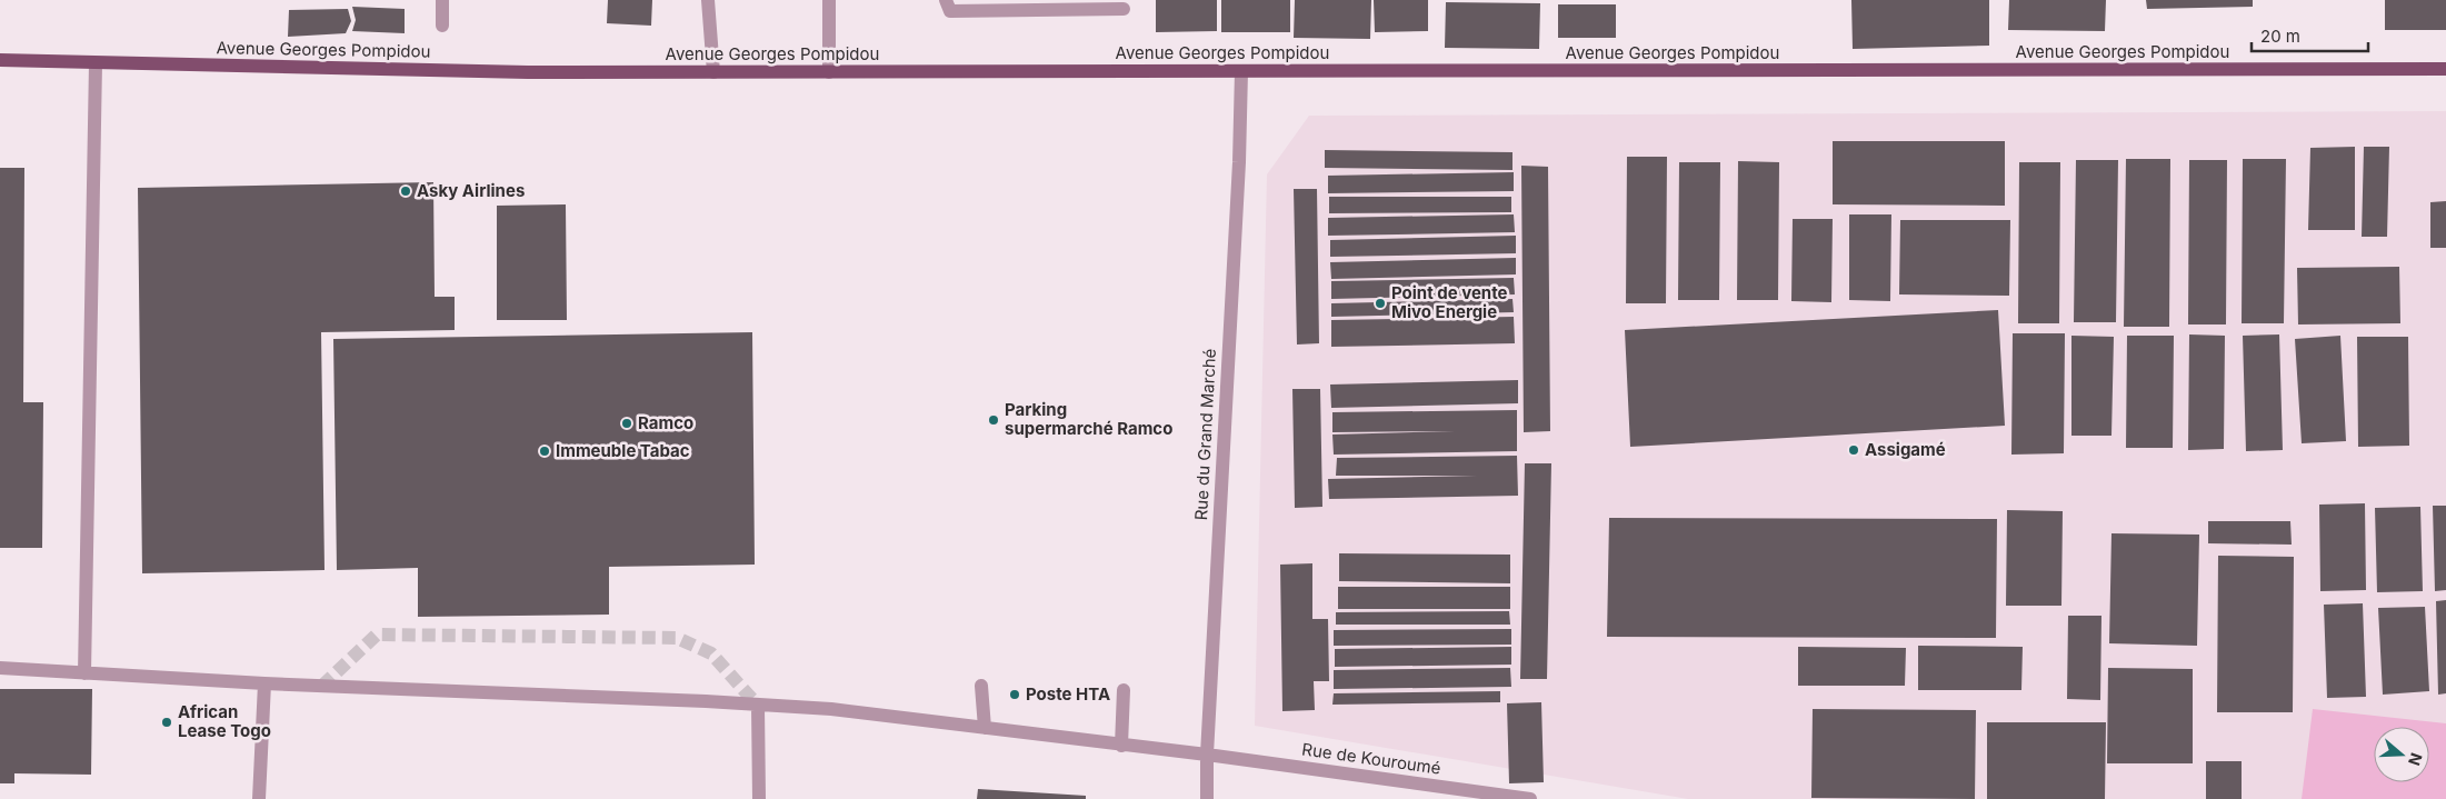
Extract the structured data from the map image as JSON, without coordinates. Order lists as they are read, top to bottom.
{
  "streets": {
    "main road": ["Avenue Georges Pompidou"],
    "street": ["Rue du Grand Marché", "Rue de Kouroumé"]
  },
  "crossings": [
    ["Avenue Georges Pompidou", "Rue du Grand Marché"],
    ["Rue du Grand Marché", "Rue de Kouroumé"]
  ],
  "places": [
    "Asky Airlines",
    "Point de vente Mivo Energie",
    "Parking supermarché Ramco",
    "Ramco",
    "Assigamé",
    "Immeuble Tabac",
    "Poste HTA",
    "African Lease Togo"
  ],
  "scale_bar": "20 m",
  "north": "right"
}
